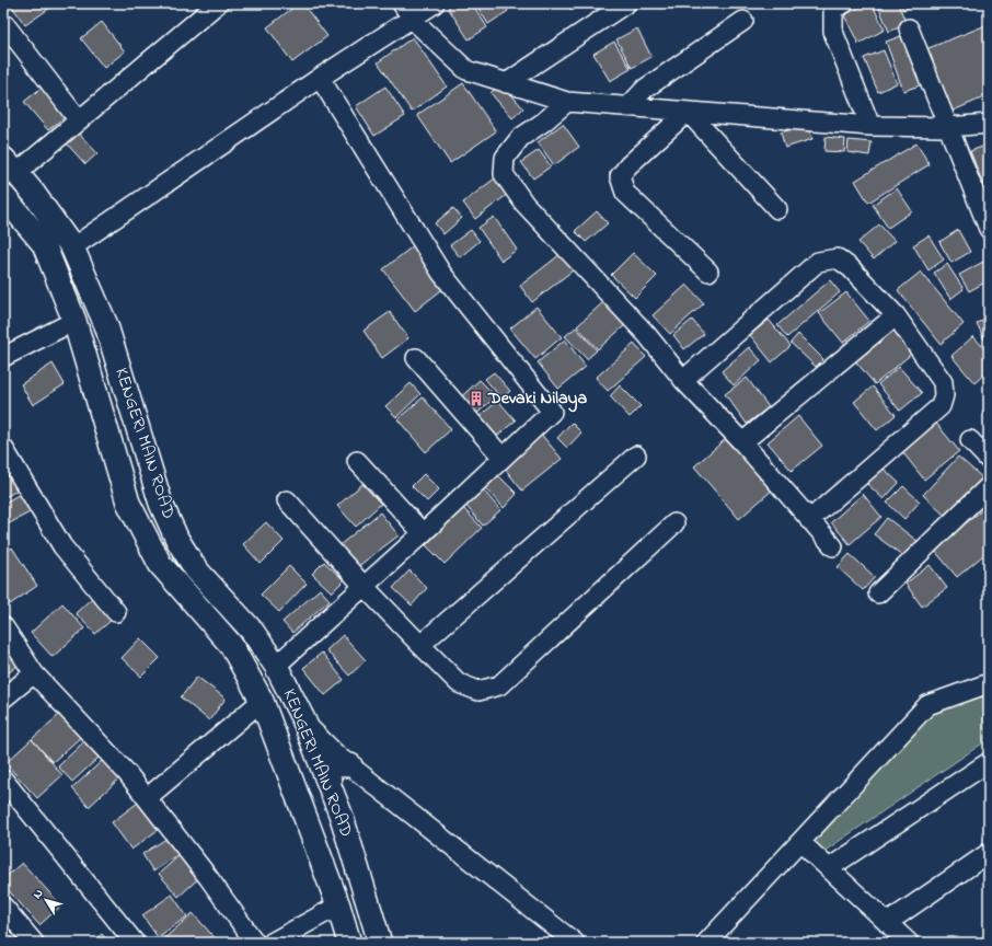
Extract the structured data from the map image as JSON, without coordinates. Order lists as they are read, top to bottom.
{
  "streets": {
    "main road": ["KENGERI MAIN ROAD"]
  },
  "places": {
    "building": ["Devaki Nilaya"]
  },
  "north": "top left"
}
